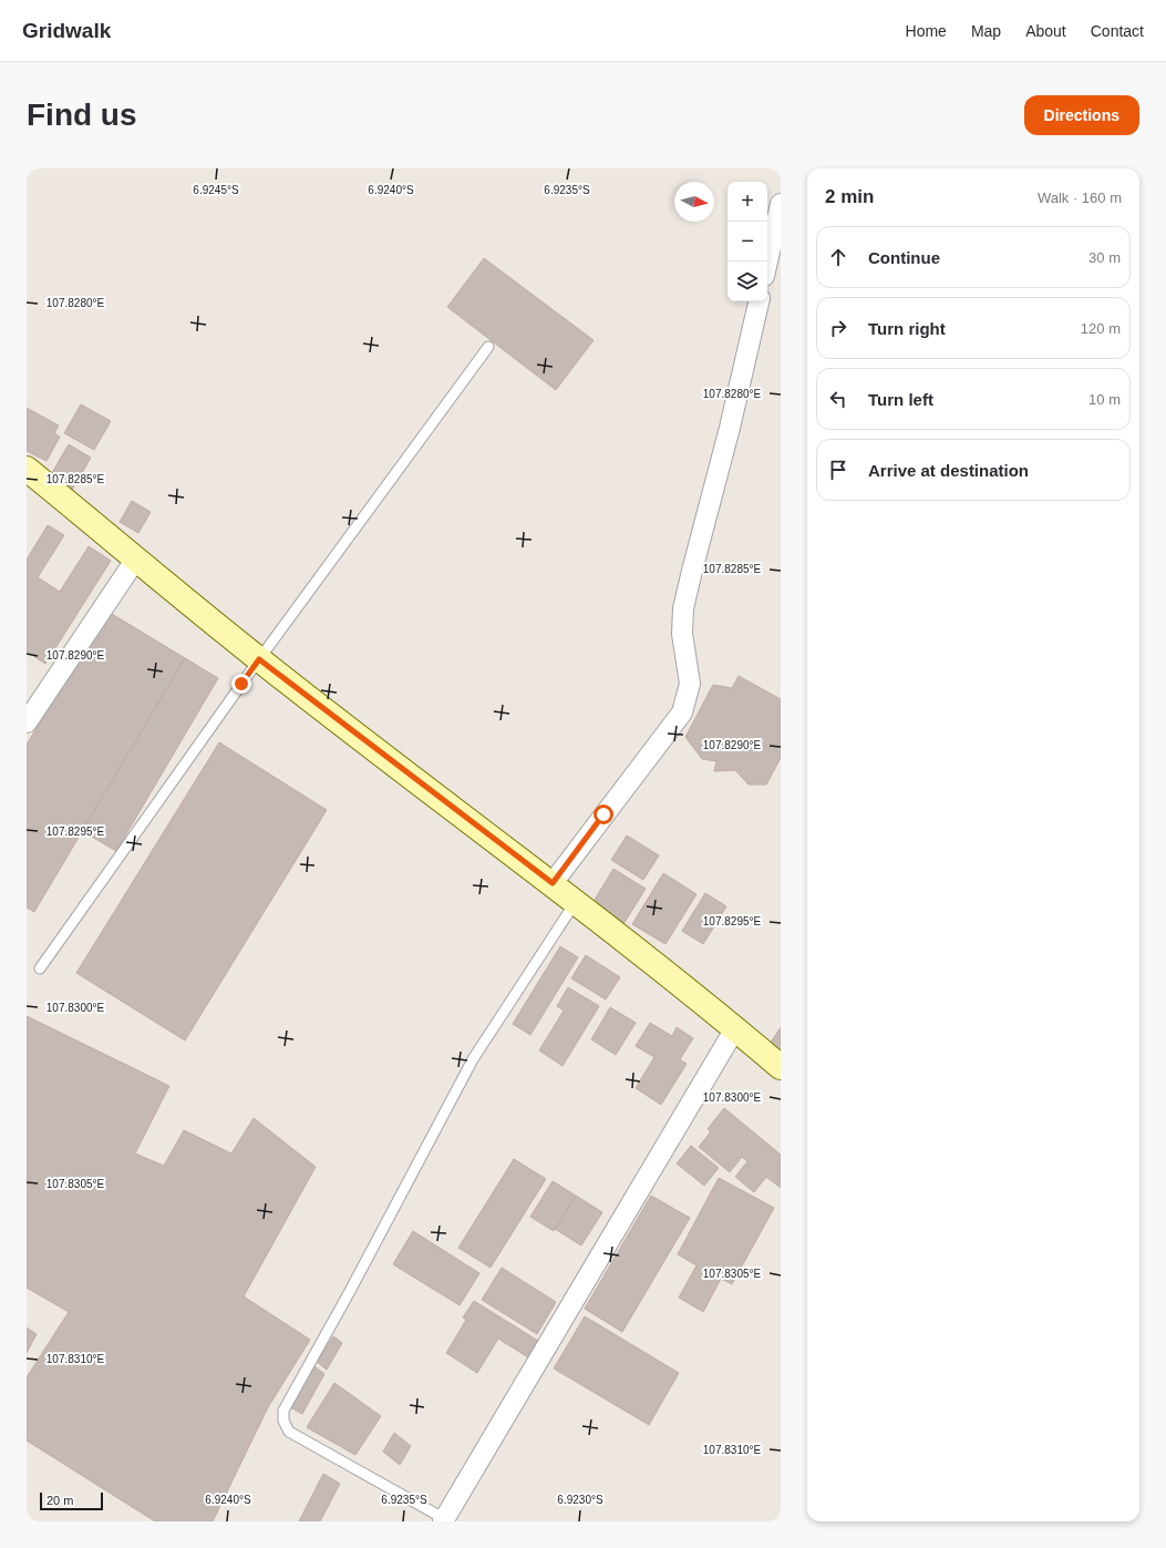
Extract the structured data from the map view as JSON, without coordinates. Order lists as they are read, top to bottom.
{
  "scale_bar": "20 m",
  "north": "right",
  "page": {
    "header": "Gridwalk",
    "nav": [
      "Home",
      "Map",
      "About",
      "Contact"
    ],
    "buttons": "Directions",
    "title": "Find us",
    "heading": ["2 min", "Walk · 160 m"],
    "map_buttons": ["+", "−"],
    "list": [
      ["Continue", "30 m"],
      ["Turn right", "120 m"],
      ["Turn left", "10 m"],
      "Arrive at destination"
    ],
    "scale": "20 m"
  },
  "coordinates": [
    "6.9245°S",
    "6.9240°S",
    "6.9235°S",
    "107.8280°E",
    "107.8285°E",
    "107.8290°E",
    "107.8295°E",
    "107.8300°E",
    "107.8305°E",
    "107.8310°E",
    "6.9230°S"
  ]
}
